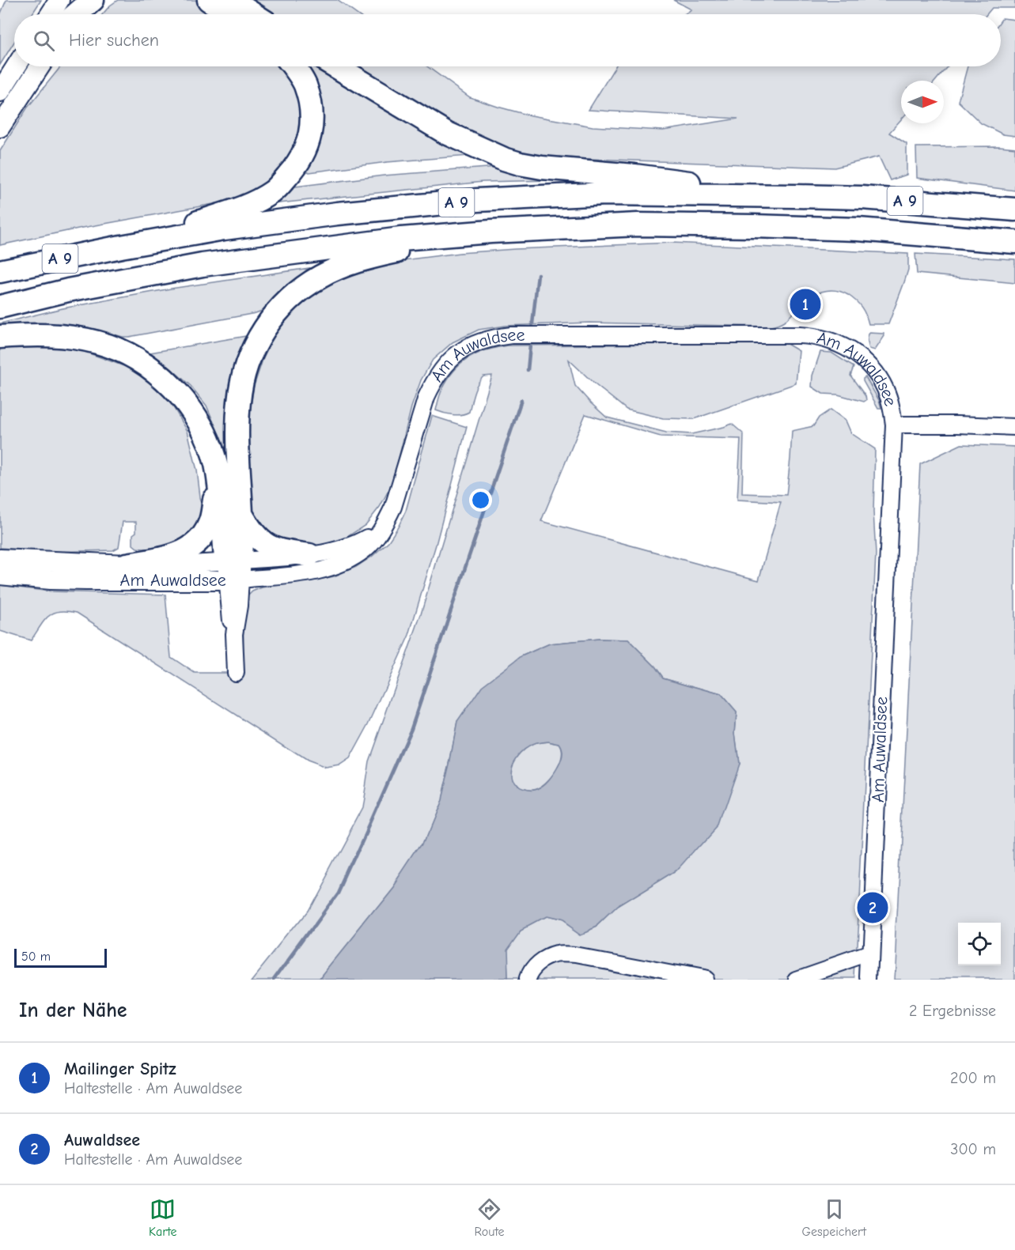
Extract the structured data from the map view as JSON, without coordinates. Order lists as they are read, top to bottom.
{
  "streets": {
    "highway": ["A 9"],
    "main road": ["Am Auwaldsee"]
  },
  "scale_bar": "50 m",
  "north": "right",
  "page": {
    "search": "Hier suchen",
    "pins": ["1", "2"],
    "scale": "50 m",
    "heading": ["In der Nähe", "2 Ergebnisse"],
    "list": [
      {
        "mark": "1",
        "name": "Mailinger Spitz",
        "note": "Haltestelle · Am Auwaldsee",
        "value": "200 m"
      },
      {
        "mark": "2",
        "name": "Auwaldsee",
        "note": "Haltestelle · Am Auwaldsee",
        "value": "300 m"
      }
    ],
    "nav": ["Karte", "Route", "Gespeichert"]
  }
}
